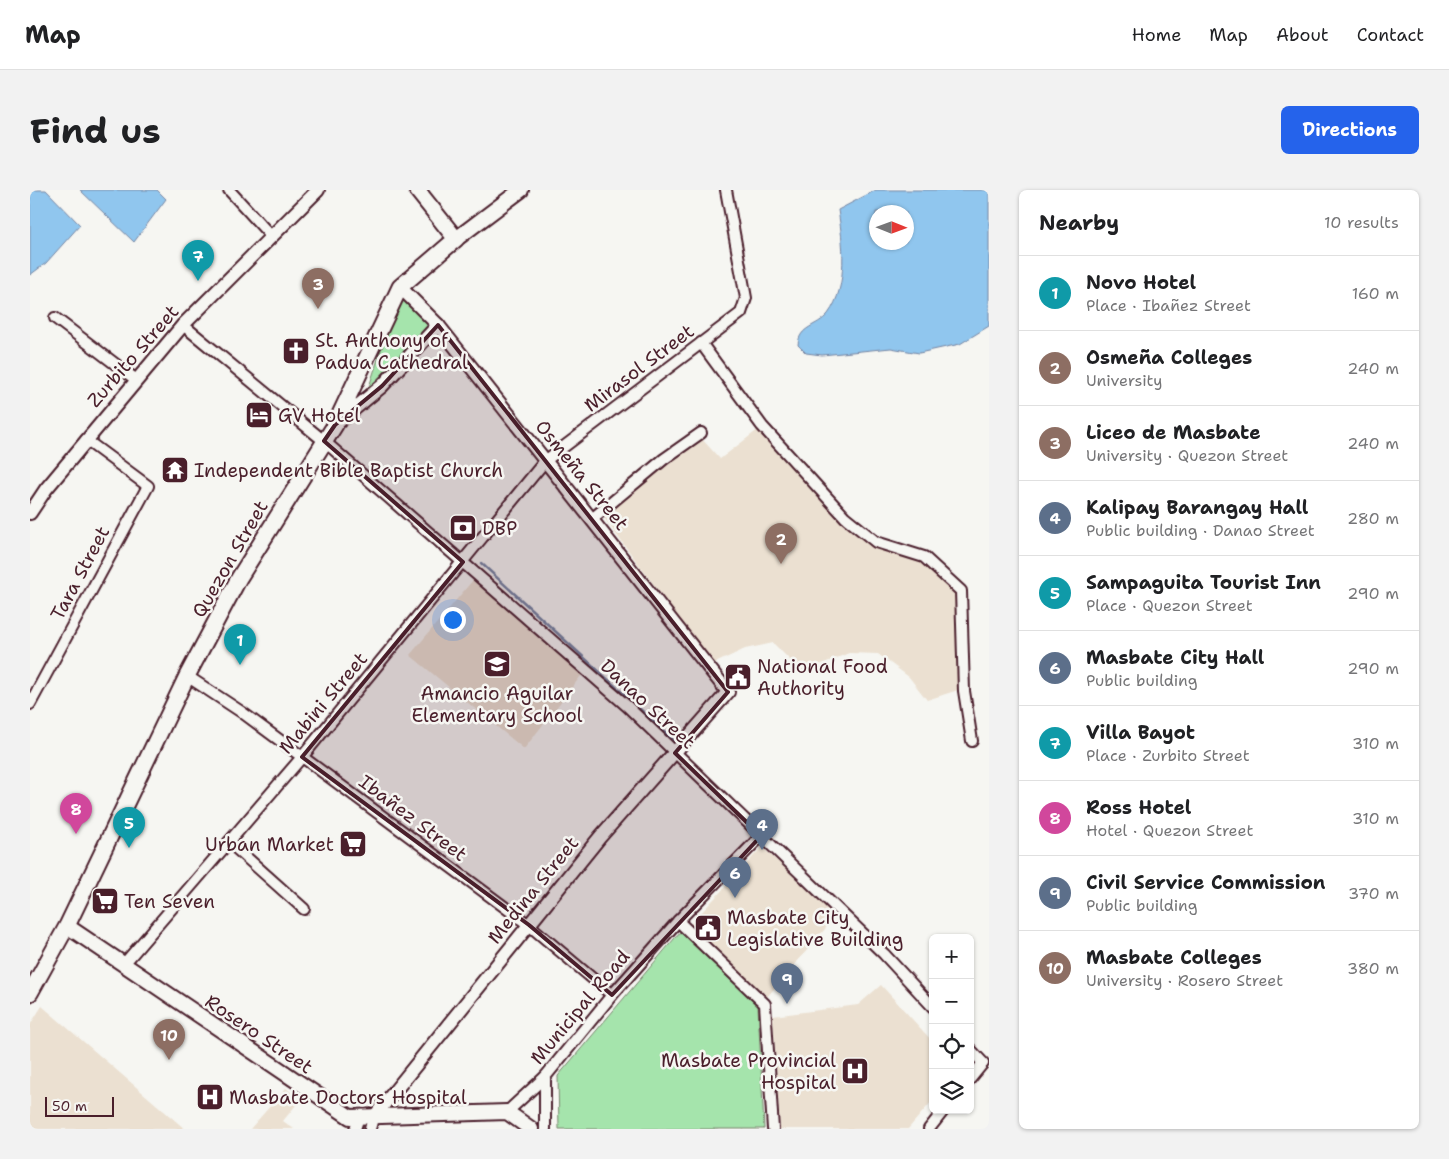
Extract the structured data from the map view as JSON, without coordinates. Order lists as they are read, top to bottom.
{
  "streets": {
    "main road": ["Quezon Street", "Rosero Street"],
    "street": [
      "Zurbito Street",
      "Mirasol Street",
      "Osmeña Street",
      "Tara Street",
      "Mabini Street",
      "Danao Street",
      "Ibañez Street",
      "Medina Street",
      "Municipal Road"
    ]
  },
  "crossings": [
    ["Zurbito Street", "Tara Street"],
    ["Zurbito Street", "Danao Street"],
    ["Mirasol Street", "Osmeña Street"],
    ["Mirasol Street", "Mabini Street"],
    ["Osmeña Street", "Quezon Street"],
    ["Osmeña Street", "Mabini Street"],
    ["Osmeña Street", "Medina Street"],
    ["Quezon Street", "Danao Street"],
    ["Quezon Street", "Ibañez Street"],
    ["Quezon Street", "Rosero Street"],
    ["Mabini Street", "Danao Street"],
    ["Mabini Street", "Ibañez Street"],
    ["Mabini Street", "Rosero Street"],
    ["Danao Street", "Medina Street"],
    ["Danao Street", "Municipal Road"],
    ["Ibañez Street", "Medina Street"],
    ["Ibañez Street", "Municipal Road"],
    ["Medina Street", "Rosero Street"],
    ["Municipal Road", "Rosero Street"]
  ],
  "places": {
    "church": ["St. Anthony of Padua Cathedral"],
    "hotel": ["GV Hotel"],
    "temple": ["Independent Bible Baptist Church"],
    "bank": ["DBP"],
    "school or university": ["Amancio Aguilar Elementary School"],
    "public building": ["National Food Authority", "Masbate City Legislative Building"],
    "supermarket": ["Urban Market", "Ten Seven"],
    "hospital": ["Masbate Provincial Hospital", "Masbate Doctors Hospital"]
  },
  "scale_bar": "50 m",
  "north": "right",
  "page": {
    "header": "Map",
    "nav": [
      "Home",
      "Map",
      "About",
      "Contact"
    ],
    "buttons": "Directions",
    "title": "Find us",
    "heading": ["Nearby", "10 results"],
    "pins": [
      "7",
      "3",
      "2",
      "1",
      "8",
      "5",
      "4",
      "6",
      "9",
      "10"
    ],
    "list": [
      {
        "mark": "1",
        "name": "Novo Hotel",
        "note": "Place · Ibañez Street",
        "value": "160 m"
      },
      {
        "mark": "2",
        "name": "Osmeña Colleges",
        "note": "University",
        "value": "240 m"
      },
      {
        "mark": "3",
        "name": "Liceo de Masbate",
        "note": "University · Quezon Street",
        "value": "240 m"
      },
      {
        "mark": "4",
        "name": "Kalipay Barangay Hall",
        "note": "Public building · Danao Street",
        "value": "280 m"
      },
      {
        "mark": "5",
        "name": "Sampaguita Tourist Inn",
        "note": "Place · Quezon Street",
        "value": "290 m"
      },
      {
        "mark": "6",
        "name": "Masbate City Hall",
        "note": "Public building",
        "value": "290 m"
      },
      {
        "mark": "7",
        "name": "Villa Bayot",
        "note": "Place · Zurbito Street",
        "value": "310 m"
      },
      {
        "mark": "8",
        "name": "Ross Hotel",
        "note": "Hotel · Quezon Street",
        "value": "310 m"
      },
      {
        "mark": "9",
        "name": "Civil Service Commission",
        "note": "Public building",
        "value": "370 m"
      },
      {
        "mark": "10",
        "name": "Masbate Colleges",
        "note": "University · Rosero Street",
        "value": "380 m"
      }
    ],
    "map_buttons": ["+", "−"],
    "scale": "50 m"
  }
}
